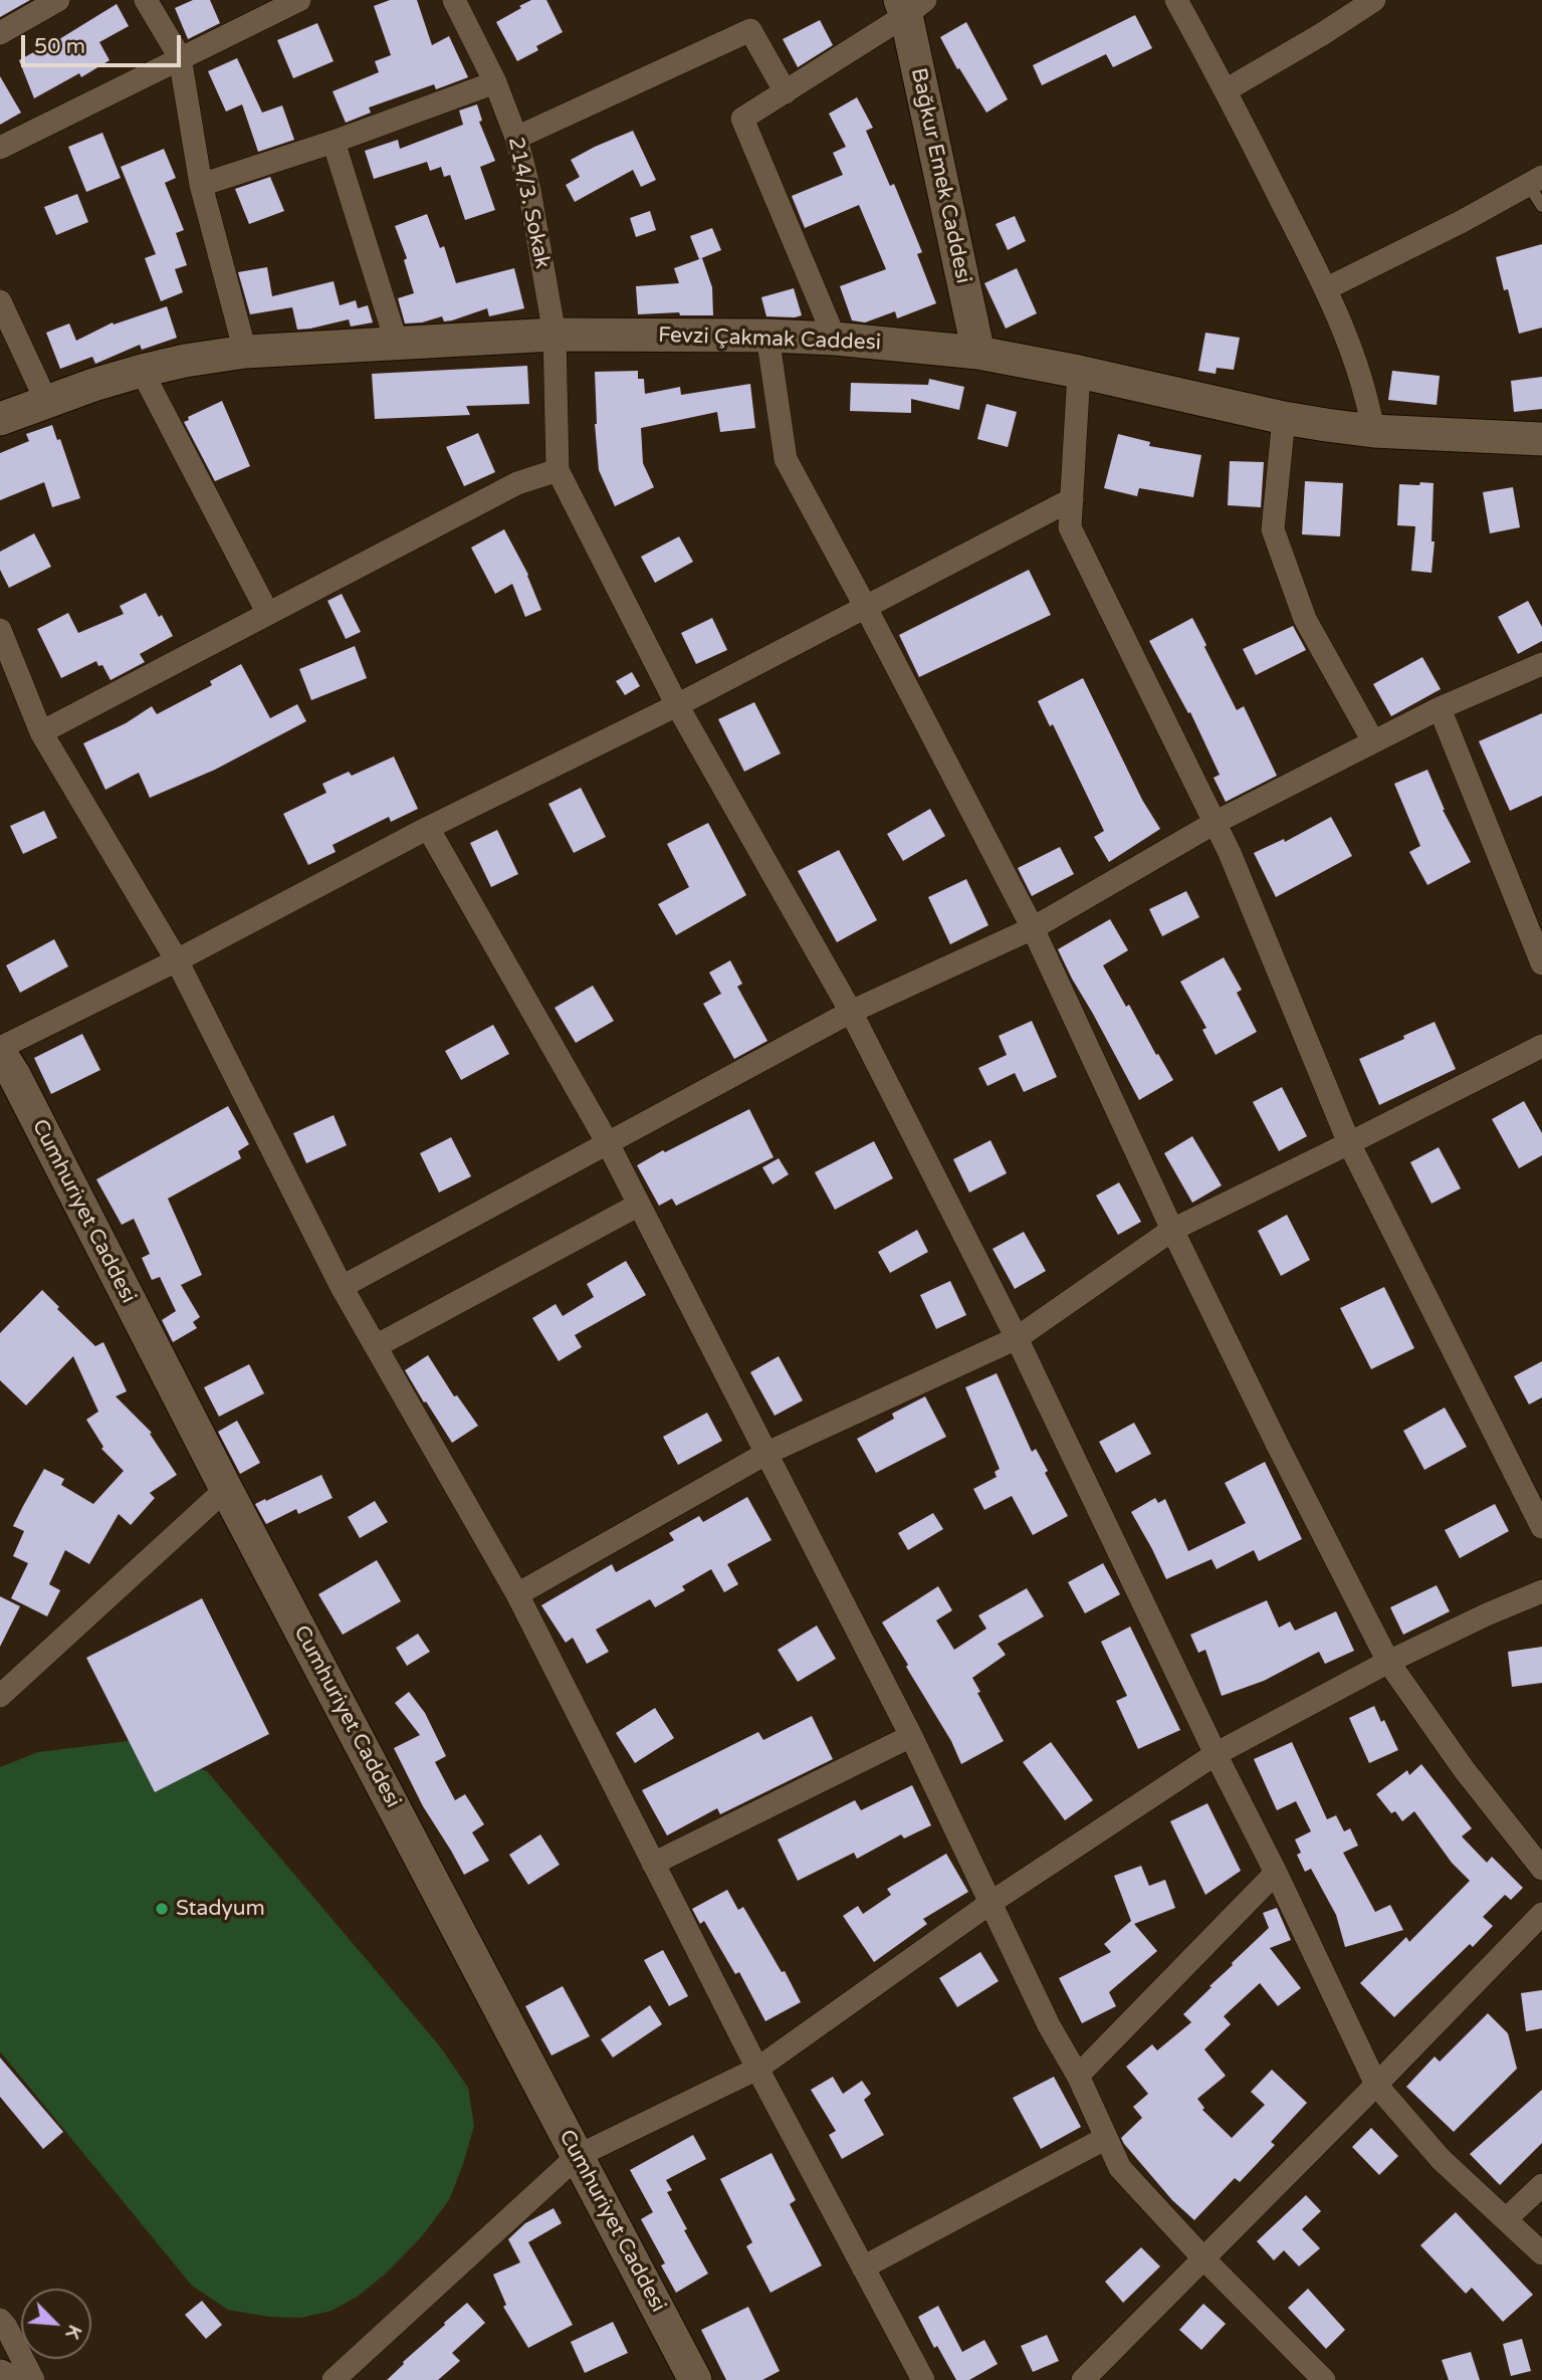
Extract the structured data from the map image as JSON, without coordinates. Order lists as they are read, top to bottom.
{
  "streets": {
    "main road": ["Bağkur Emek Caddesi", "Fevzi Çakmak Caddesi", "Cumhuriyet Caddesi"],
    "street": ["214/3. Sokak"]
  },
  "crossings": [
    ["Bağkur Emek Caddesi", "Fevzi Çakmak Caddesi"],
    ["214/3. Sokak", "Fevzi Çakmak Caddesi"]
  ],
  "places": ["Stadyum"],
  "scale_bar": "50 m",
  "north": "bottom right"
}
